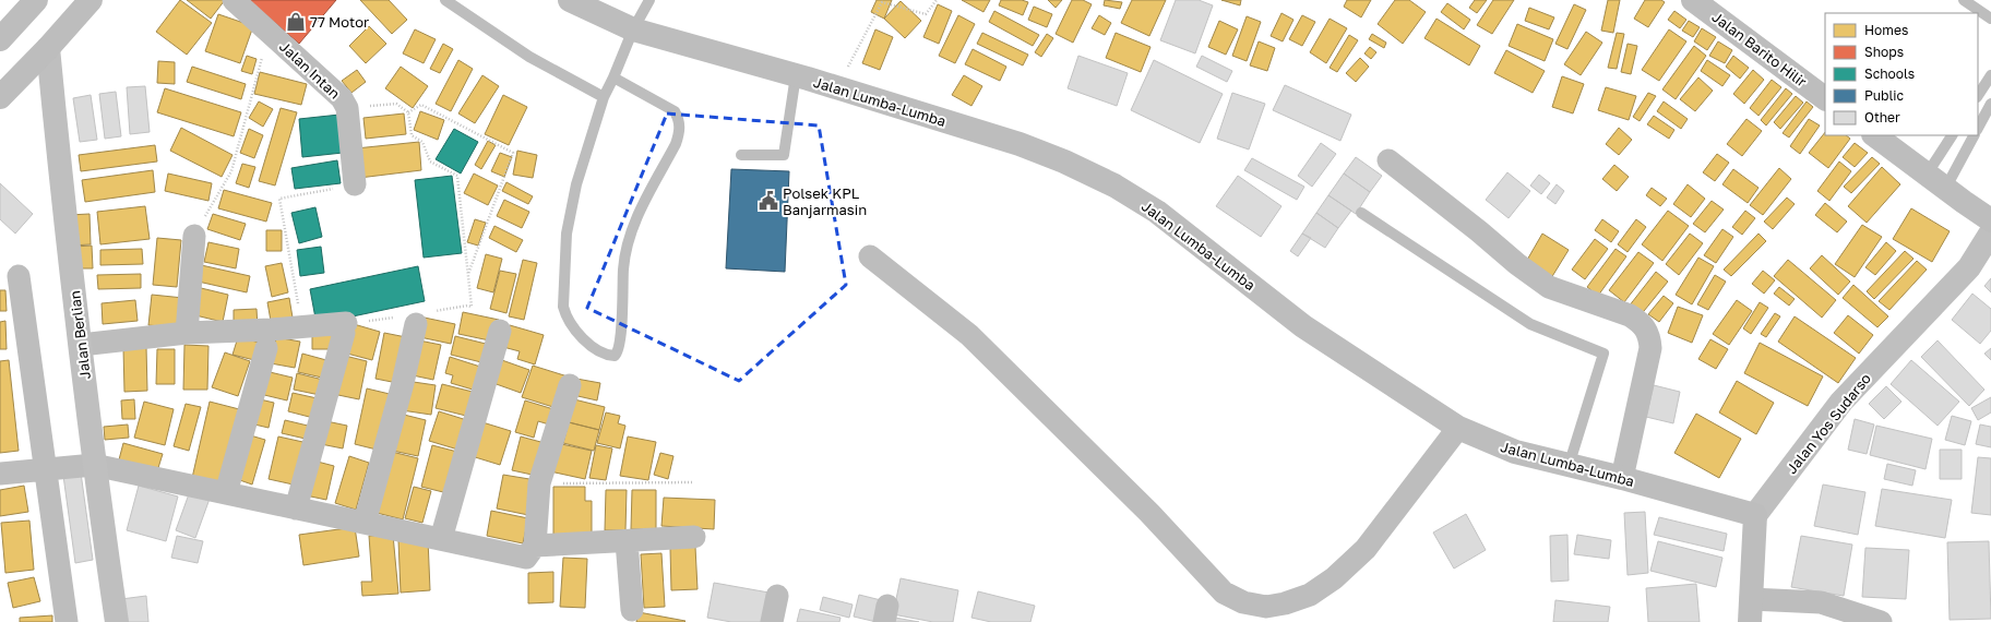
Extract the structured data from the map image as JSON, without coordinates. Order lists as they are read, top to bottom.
{
  "streets": {
    "highway": ["Jalan Barito Hilir", "Jalan Lumba-Lumba"],
    "street": ["Jalan Intan", "Jalan Berlian", "Jalan Yos Sudarso"]
  },
  "crossings": [
    ["Jalan Lumba-Lumba", "Jalan Yos Sudarso"]
  ],
  "places": {
    "shop": ["77 Motor"],
    "public building": ["Polsek KPL Banjarmasin"]
  },
  "legend": [
    "Homes",
    "Shops",
    "Schools",
    "Public",
    "Other"
  ]
}
